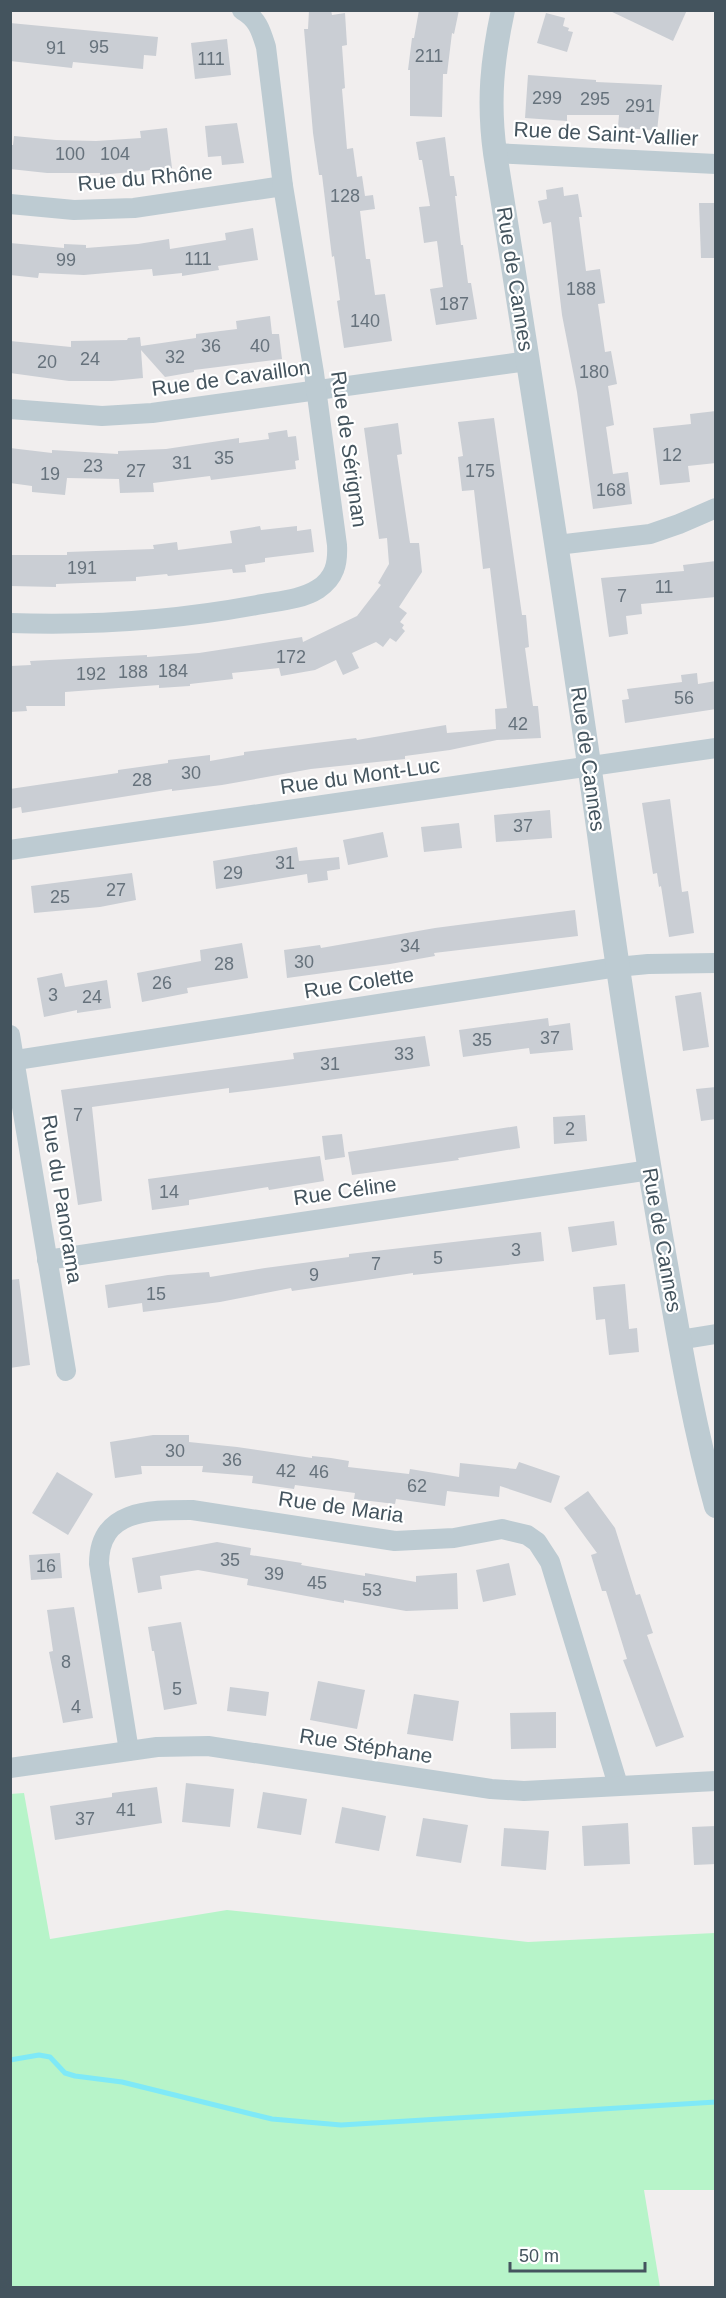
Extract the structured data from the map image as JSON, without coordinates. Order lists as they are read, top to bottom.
{
  "streets": {
    "street": [
      "Rue de Saint-Vallier",
      "Rue du Rhône",
      "Rue de Cannes",
      "Rue de Cavaillon",
      "Rue de Sérignan",
      "Rue du Mont-Luc",
      "Rue Colette",
      "Rue Céline",
      "Rue du Panorama",
      "Rue de Maria",
      "Rue Stéphane"
    ]
  },
  "crossings": [
    ["Rue de Saint-Vallier", "Rue de Cannes"],
    ["Rue du Rhône", "Rue de Sérignan"],
    ["Rue de Cannes", "Rue de Cavaillon"],
    ["Rue de Cannes", "Rue du Mont-Luc"],
    ["Rue de Cannes", "Rue Colette"],
    ["Rue de Cannes", "Rue Céline"],
    ["Rue de Cavaillon", "Rue de Sérignan"],
    ["Rue Colette", "Rue du Panorama"],
    ["Rue Céline", "Rue du Panorama"],
    ["Rue de Maria", "Rue Stéphane"]
  ],
  "house_numbers": [
    "95",
    "91",
    "211",
    "111",
    "299",
    "295",
    "291",
    "100",
    "104",
    "128",
    "111",
    "99",
    "188",
    "187",
    "140",
    "36",
    "40",
    "32",
    "24",
    "20",
    "180",
    "12",
    "35",
    "31",
    "23",
    "27",
    "175",
    "19",
    "168",
    "191",
    "11",
    "7",
    "172",
    "184",
    "188",
    "192",
    "56",
    "42",
    "30",
    "28",
    "37",
    "31",
    "29",
    "27",
    "25",
    "34",
    "30",
    "28",
    "26",
    "3",
    "24",
    "37",
    "35",
    "33",
    "31",
    "7",
    "2",
    "14",
    "3",
    "5",
    "7",
    "9",
    "15",
    "30",
    "36",
    "42",
    "46",
    "62",
    "35",
    "16",
    "39",
    "45",
    "53",
    "8",
    "5",
    "4",
    "41",
    "37"
  ],
  "scale_bar": "50 m"
}
